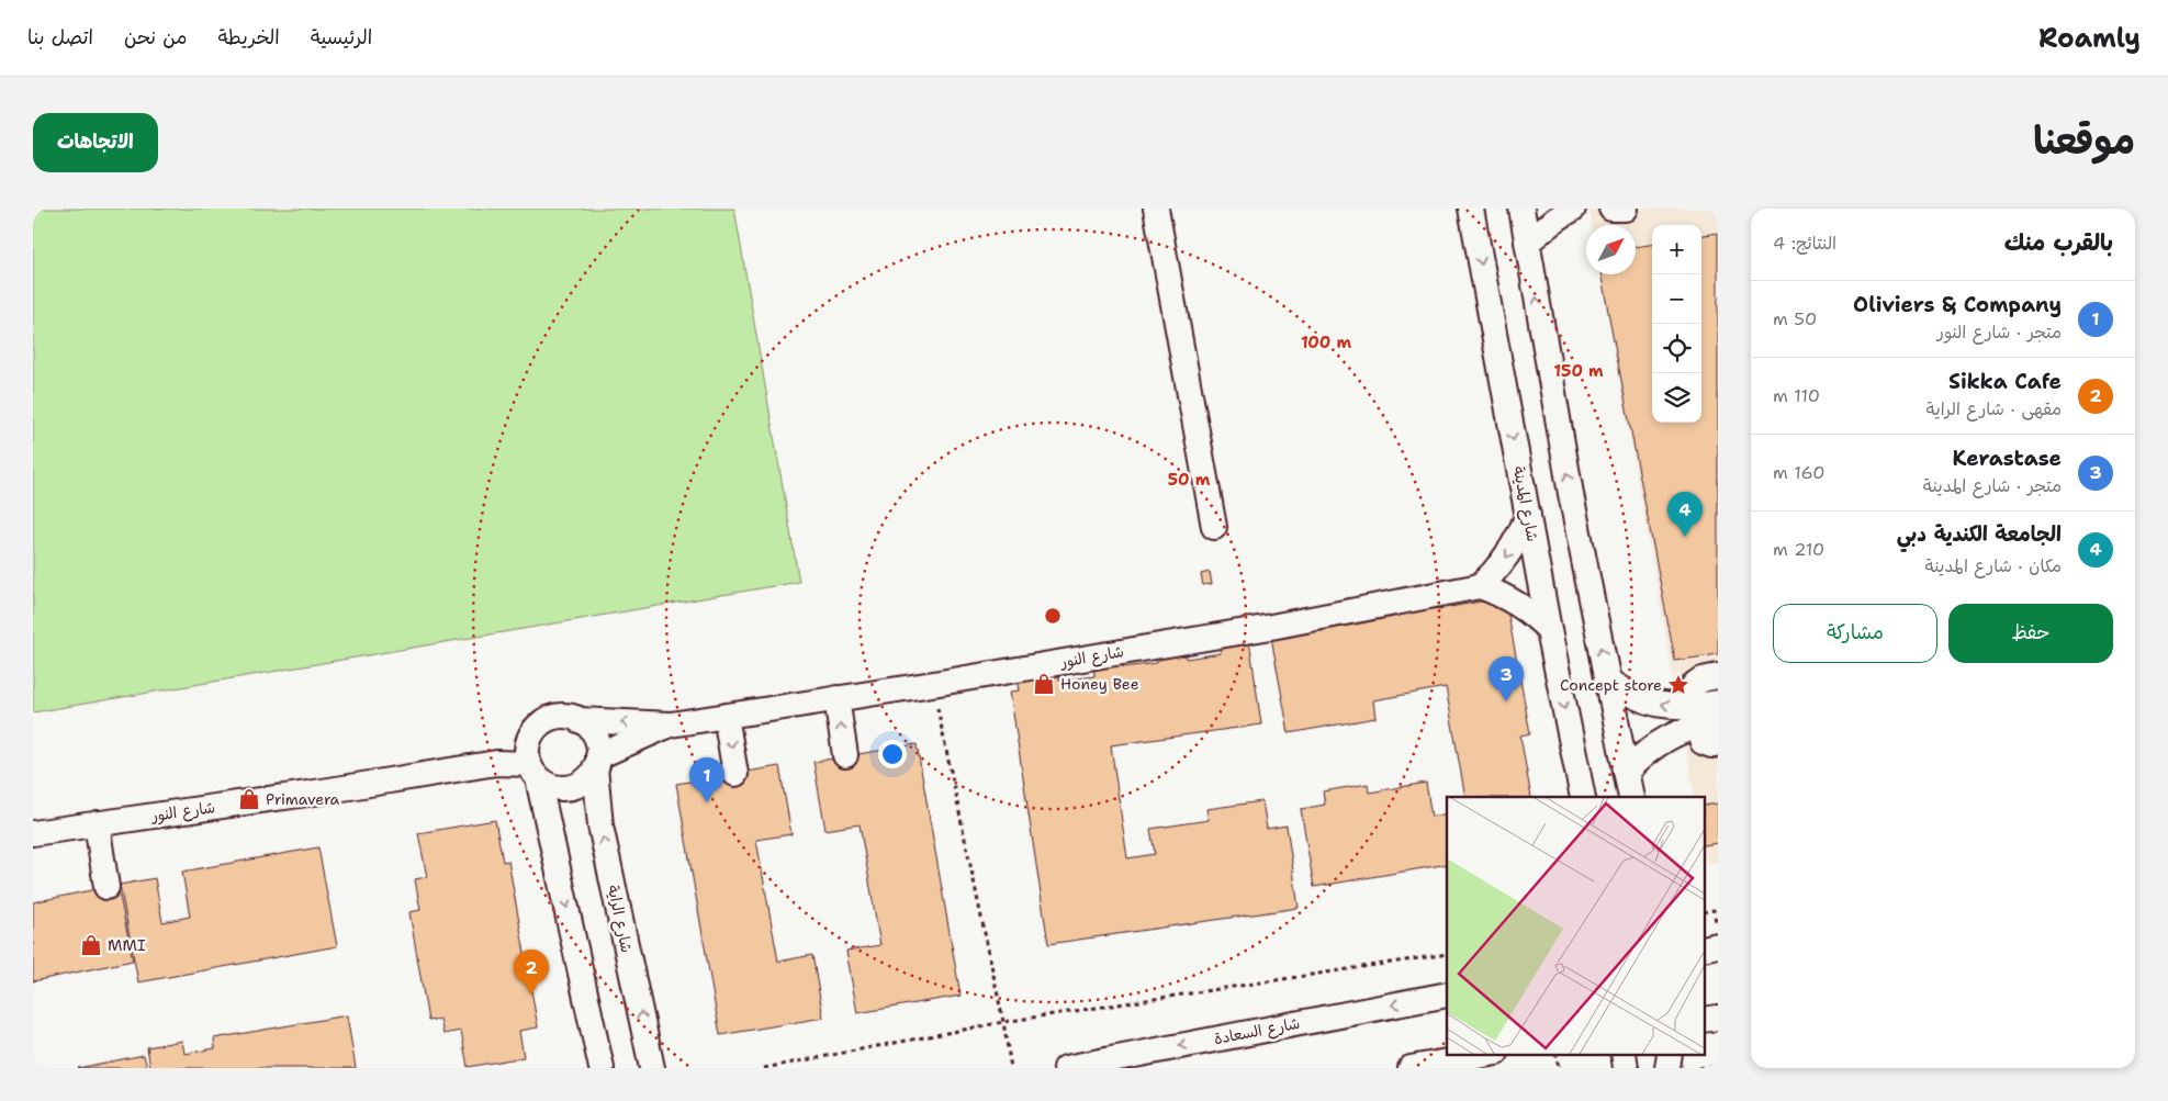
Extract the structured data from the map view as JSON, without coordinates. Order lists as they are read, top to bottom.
{
  "streets": {
    "street": [
      "شارع المدينة",
      "شارع النور",
      "شارع الراية",
      "شارع السعادة"
    ]
  },
  "crossings": [
    ["شارع النور", "شارع الراية"]
  ],
  "one_way": ["شارع السعادة"],
  "places": {
    "shop": ["Honey Bee", "Primavera", "MMI"],
    "place": ["Concept store"]
  },
  "north": "top right",
  "page": {
    "header": "Roamly",
    "nav": [
      "الرئيسية",
      "الخريطة",
      "من نحن",
      "اتصل بنا"
    ],
    "title": "موقعنا",
    "buttons": [
      "الاتجاهات",
      ["حفظ", "مشاركة"]
    ],
    "heading": ["بالقرب منك", "النتائج: 4"],
    "map_buttons": ["+", "−"],
    "list": [
      {
        "mark": "1",
        "name": "Oliviers & Company",
        "note": "متجر · شارع النور",
        "value": "50 m"
      },
      {
        "mark": "2",
        "name": "Sikka Cafe",
        "note": "مقهى · شارع الراية",
        "value": "110 m"
      },
      {
        "mark": "3",
        "name": "Kerastase",
        "note": "متجر · شارع المدينة",
        "value": "160 m"
      },
      {
        "mark": "4",
        "name": "الجامعة الكندية دبي",
        "note": "مكان · شارع المدينة",
        "value": "210 m"
      }
    ],
    "pins": [
      "4",
      "3",
      "1",
      "2"
    ]
  },
  "rings": ["100 m", "150 m", "50 m"]
}
